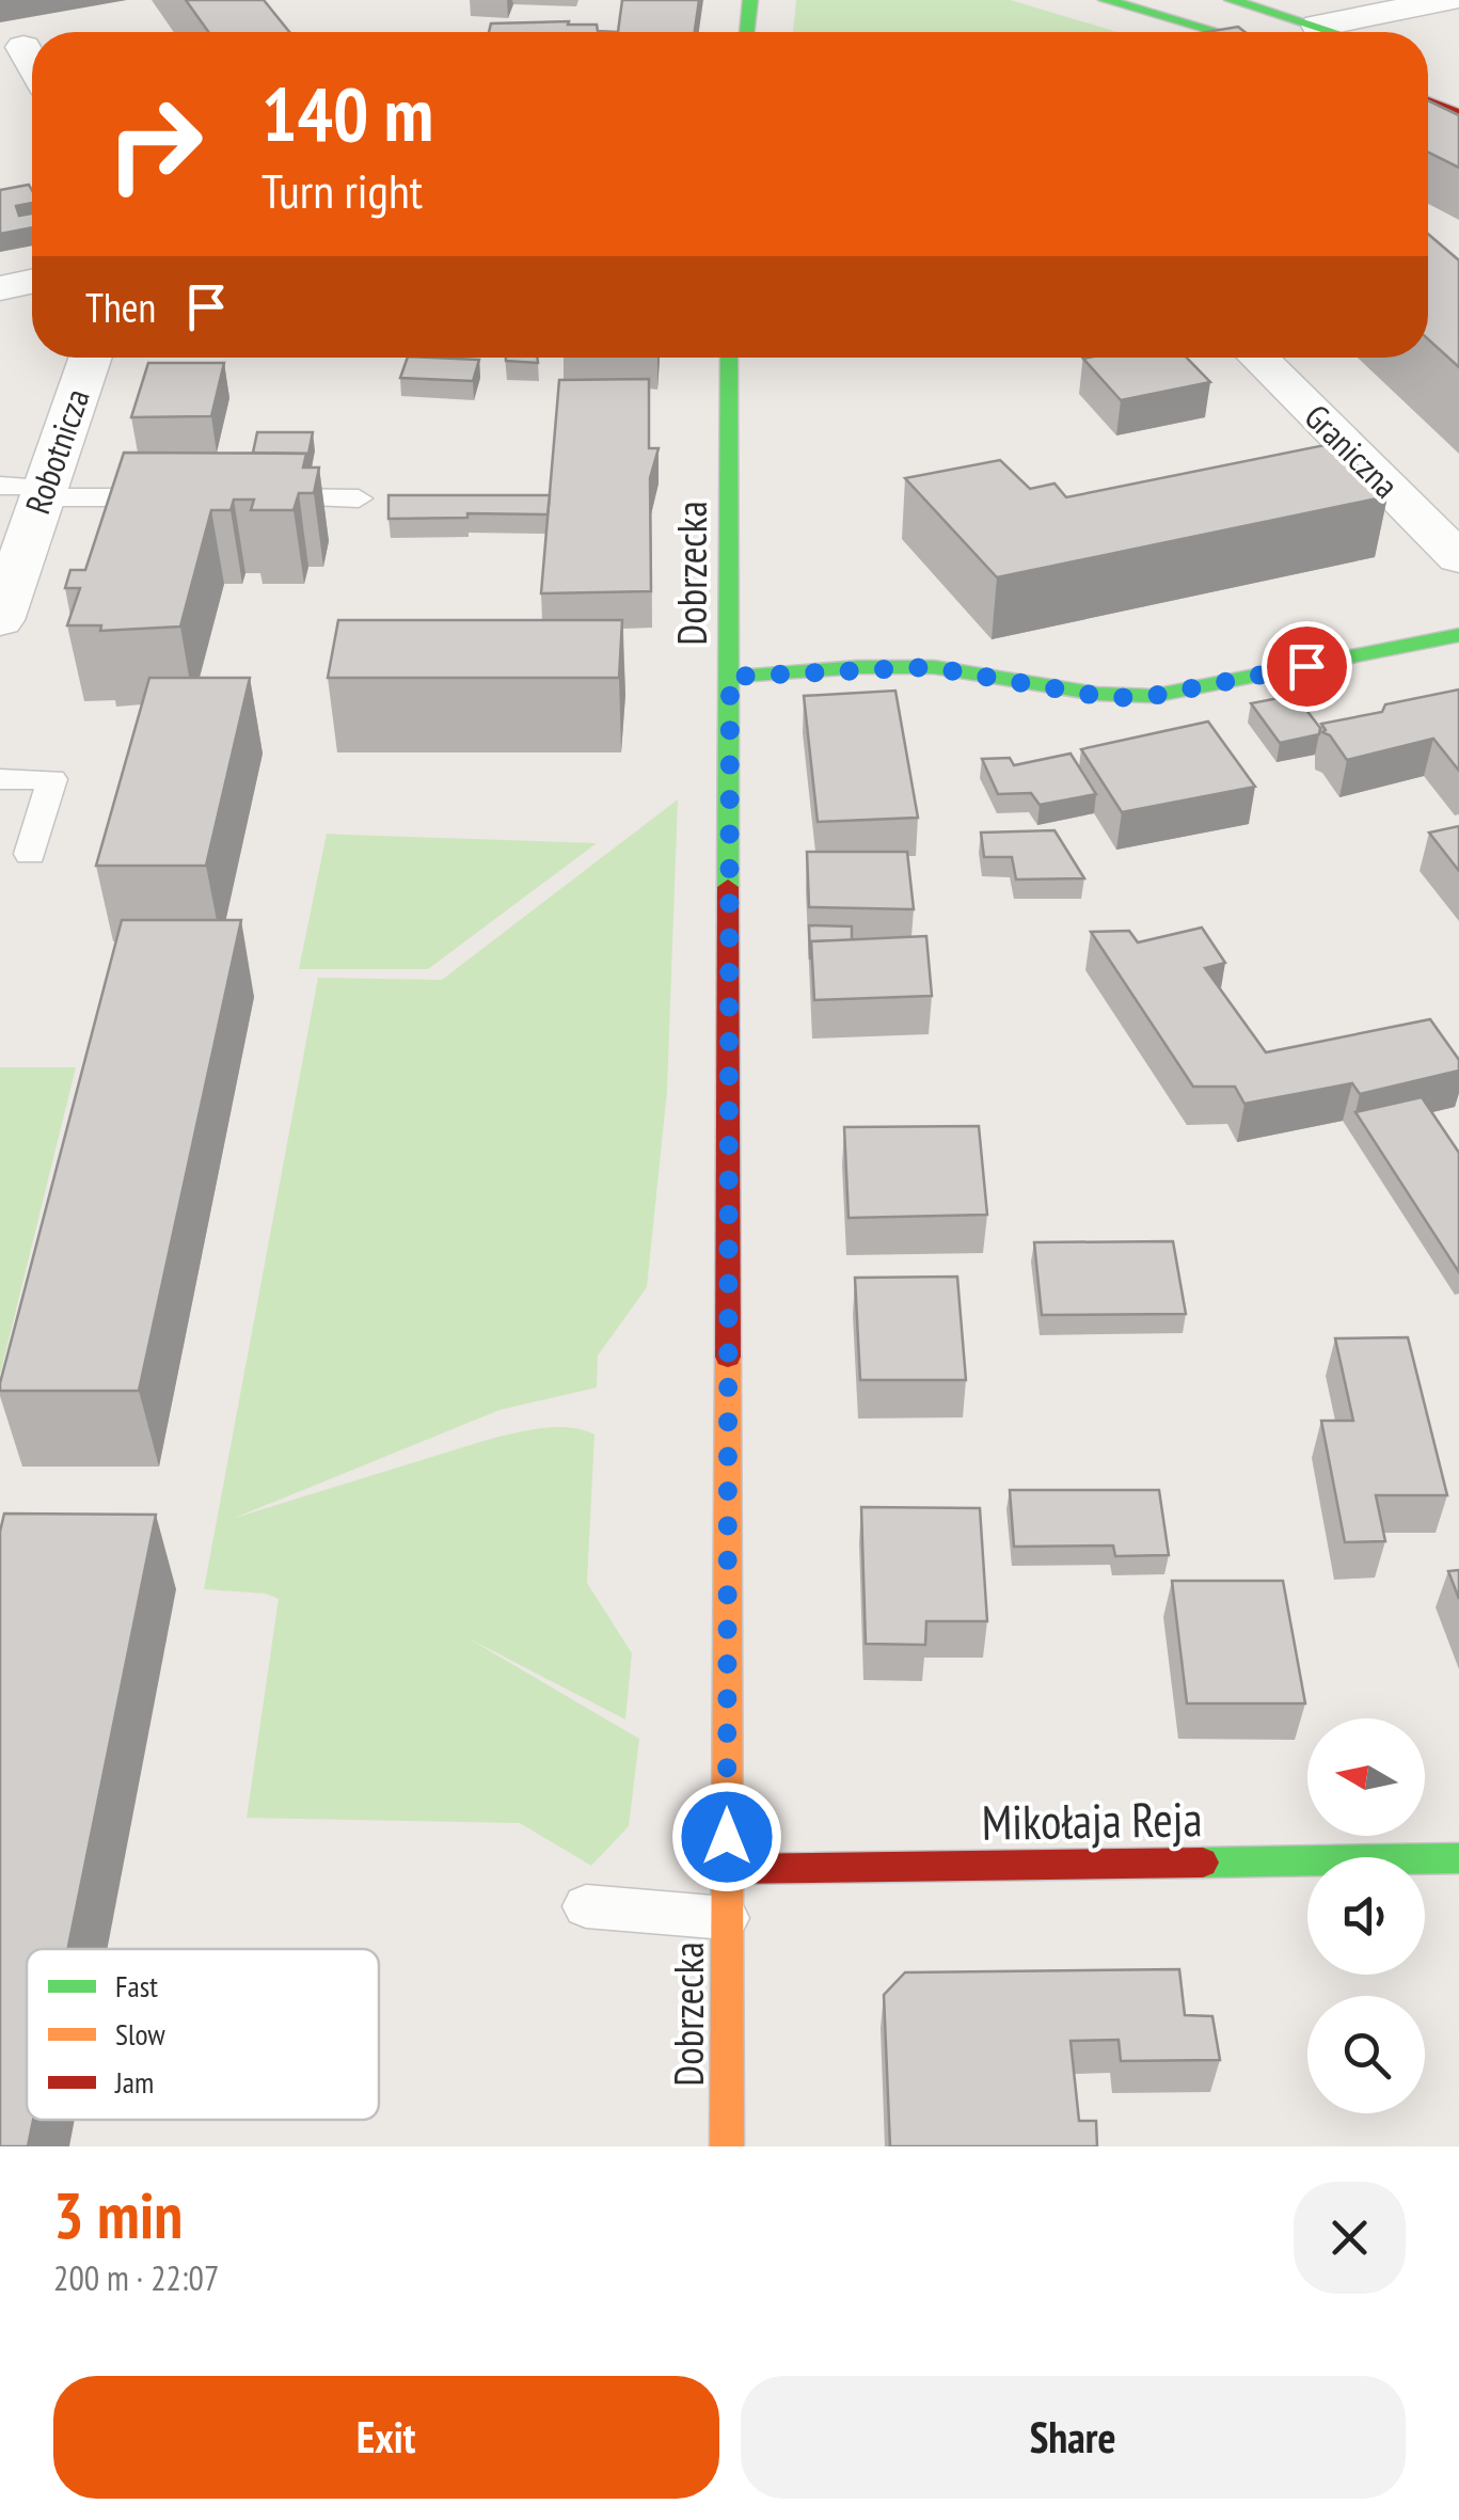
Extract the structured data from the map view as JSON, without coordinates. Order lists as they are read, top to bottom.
{
  "streets": {
    "street": [
      "Robotnicza",
      "Graniczna",
      "Dobrzecka",
      "Mikołaja Reja"
    ]
  },
  "crossings": [
    ["Dobrzecka", "Mikołaja Reja"]
  ],
  "legend": ["Fast", "Slow", "Jam"],
  "north": "left",
  "page": {
    "turn": ["140 m", "Turn right"],
    "then": "Then",
    "heading": ["3 min", "200 m · 22:07"],
    "buttons": ["Exit", "Share"]
  }
}
